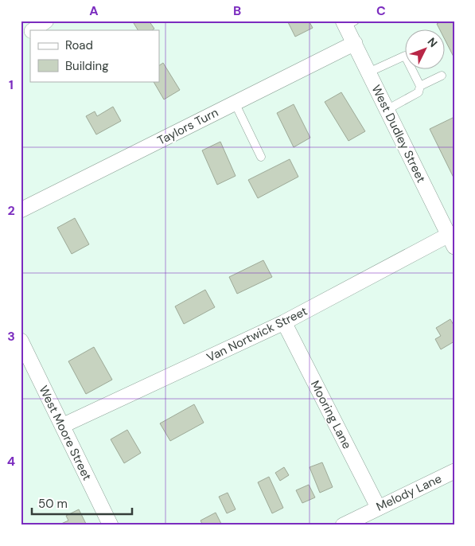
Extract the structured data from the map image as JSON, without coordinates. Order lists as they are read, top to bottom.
{
  "streets": {
    "street": [
      "Taylors Turn",
      "West Dudley Street",
      "Van Nortwick Street",
      "Mooring Lane",
      "West Moore Street",
      "Melody Lane"
    ]
  },
  "crossings": [
    ["Taylors Turn", "West Dudley Street"],
    ["West Dudley Street", "Van Nortwick Street"],
    ["Van Nortwick Street", "Mooring Lane"],
    ["Van Nortwick Street", "West Moore Street"],
    ["Mooring Lane", "Melody Lane"]
  ],
  "legend": ["Road", "Building"],
  "scale_bar": "50 m",
  "north": "top right",
  "grid": {
    "columns": ["A", "B", "C"],
    "rows": [
      "1",
      "2",
      "3",
      "4"
    ]
  }
}
